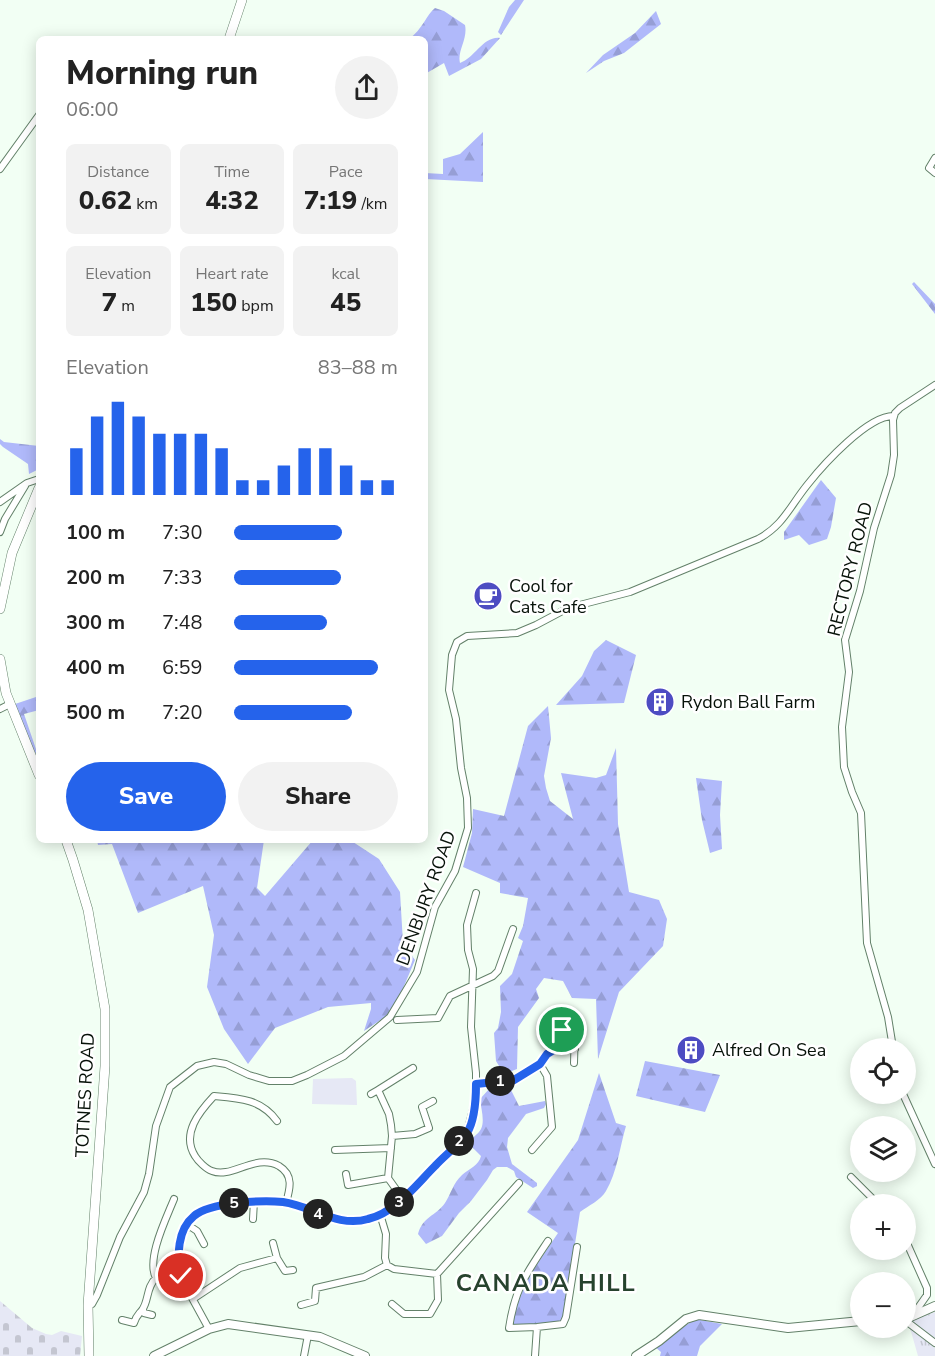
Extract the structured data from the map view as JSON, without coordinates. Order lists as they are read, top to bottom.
{
  "streets": {
    "main road": ["TOTNES ROAD"],
    "street": ["RECTORY ROAD", "DENBURY ROAD"]
  },
  "crossings": [
    ["RECTORY ROAD", "DENBURY ROAD"],
    ["DENBURY ROAD", "TOTNES ROAD"]
  ],
  "districts": ["CANADA HILL"],
  "places": {
    "cafe": ["Cool for Cats Cafe"],
    "building": ["Rydon Ball Farm", "Alfred On Sea"]
  },
  "page": {
    "heading": ["Morning run", "06:00"],
    "stats": [
      ["Distance", "0.62 km"],
      ["Time", "4:32"],
      ["Pace", "7:19 /km"],
      ["Elevation", "7 m"],
      ["Heart rate", "150 bpm"],
      ["kcal", "45"]
    ],
    "chart": ["Elevation", "83–88 m"],
    "list": [
      {
        "name": "100 m",
        "note": "7:30"
      },
      {
        "name": "200 m",
        "note": "7:33"
      },
      {
        "name": "300 m",
        "note": "7:48"
      },
      {
        "name": "400 m",
        "note": "6:59"
      },
      {
        "name": "500 m",
        "note": "7:20"
      }
    ],
    "buttons": ["Save", "Share"],
    "map_buttons": ["+", "−"],
    "pins": [
      "1",
      "2",
      "3",
      "5",
      "4"
    ]
  }
}
